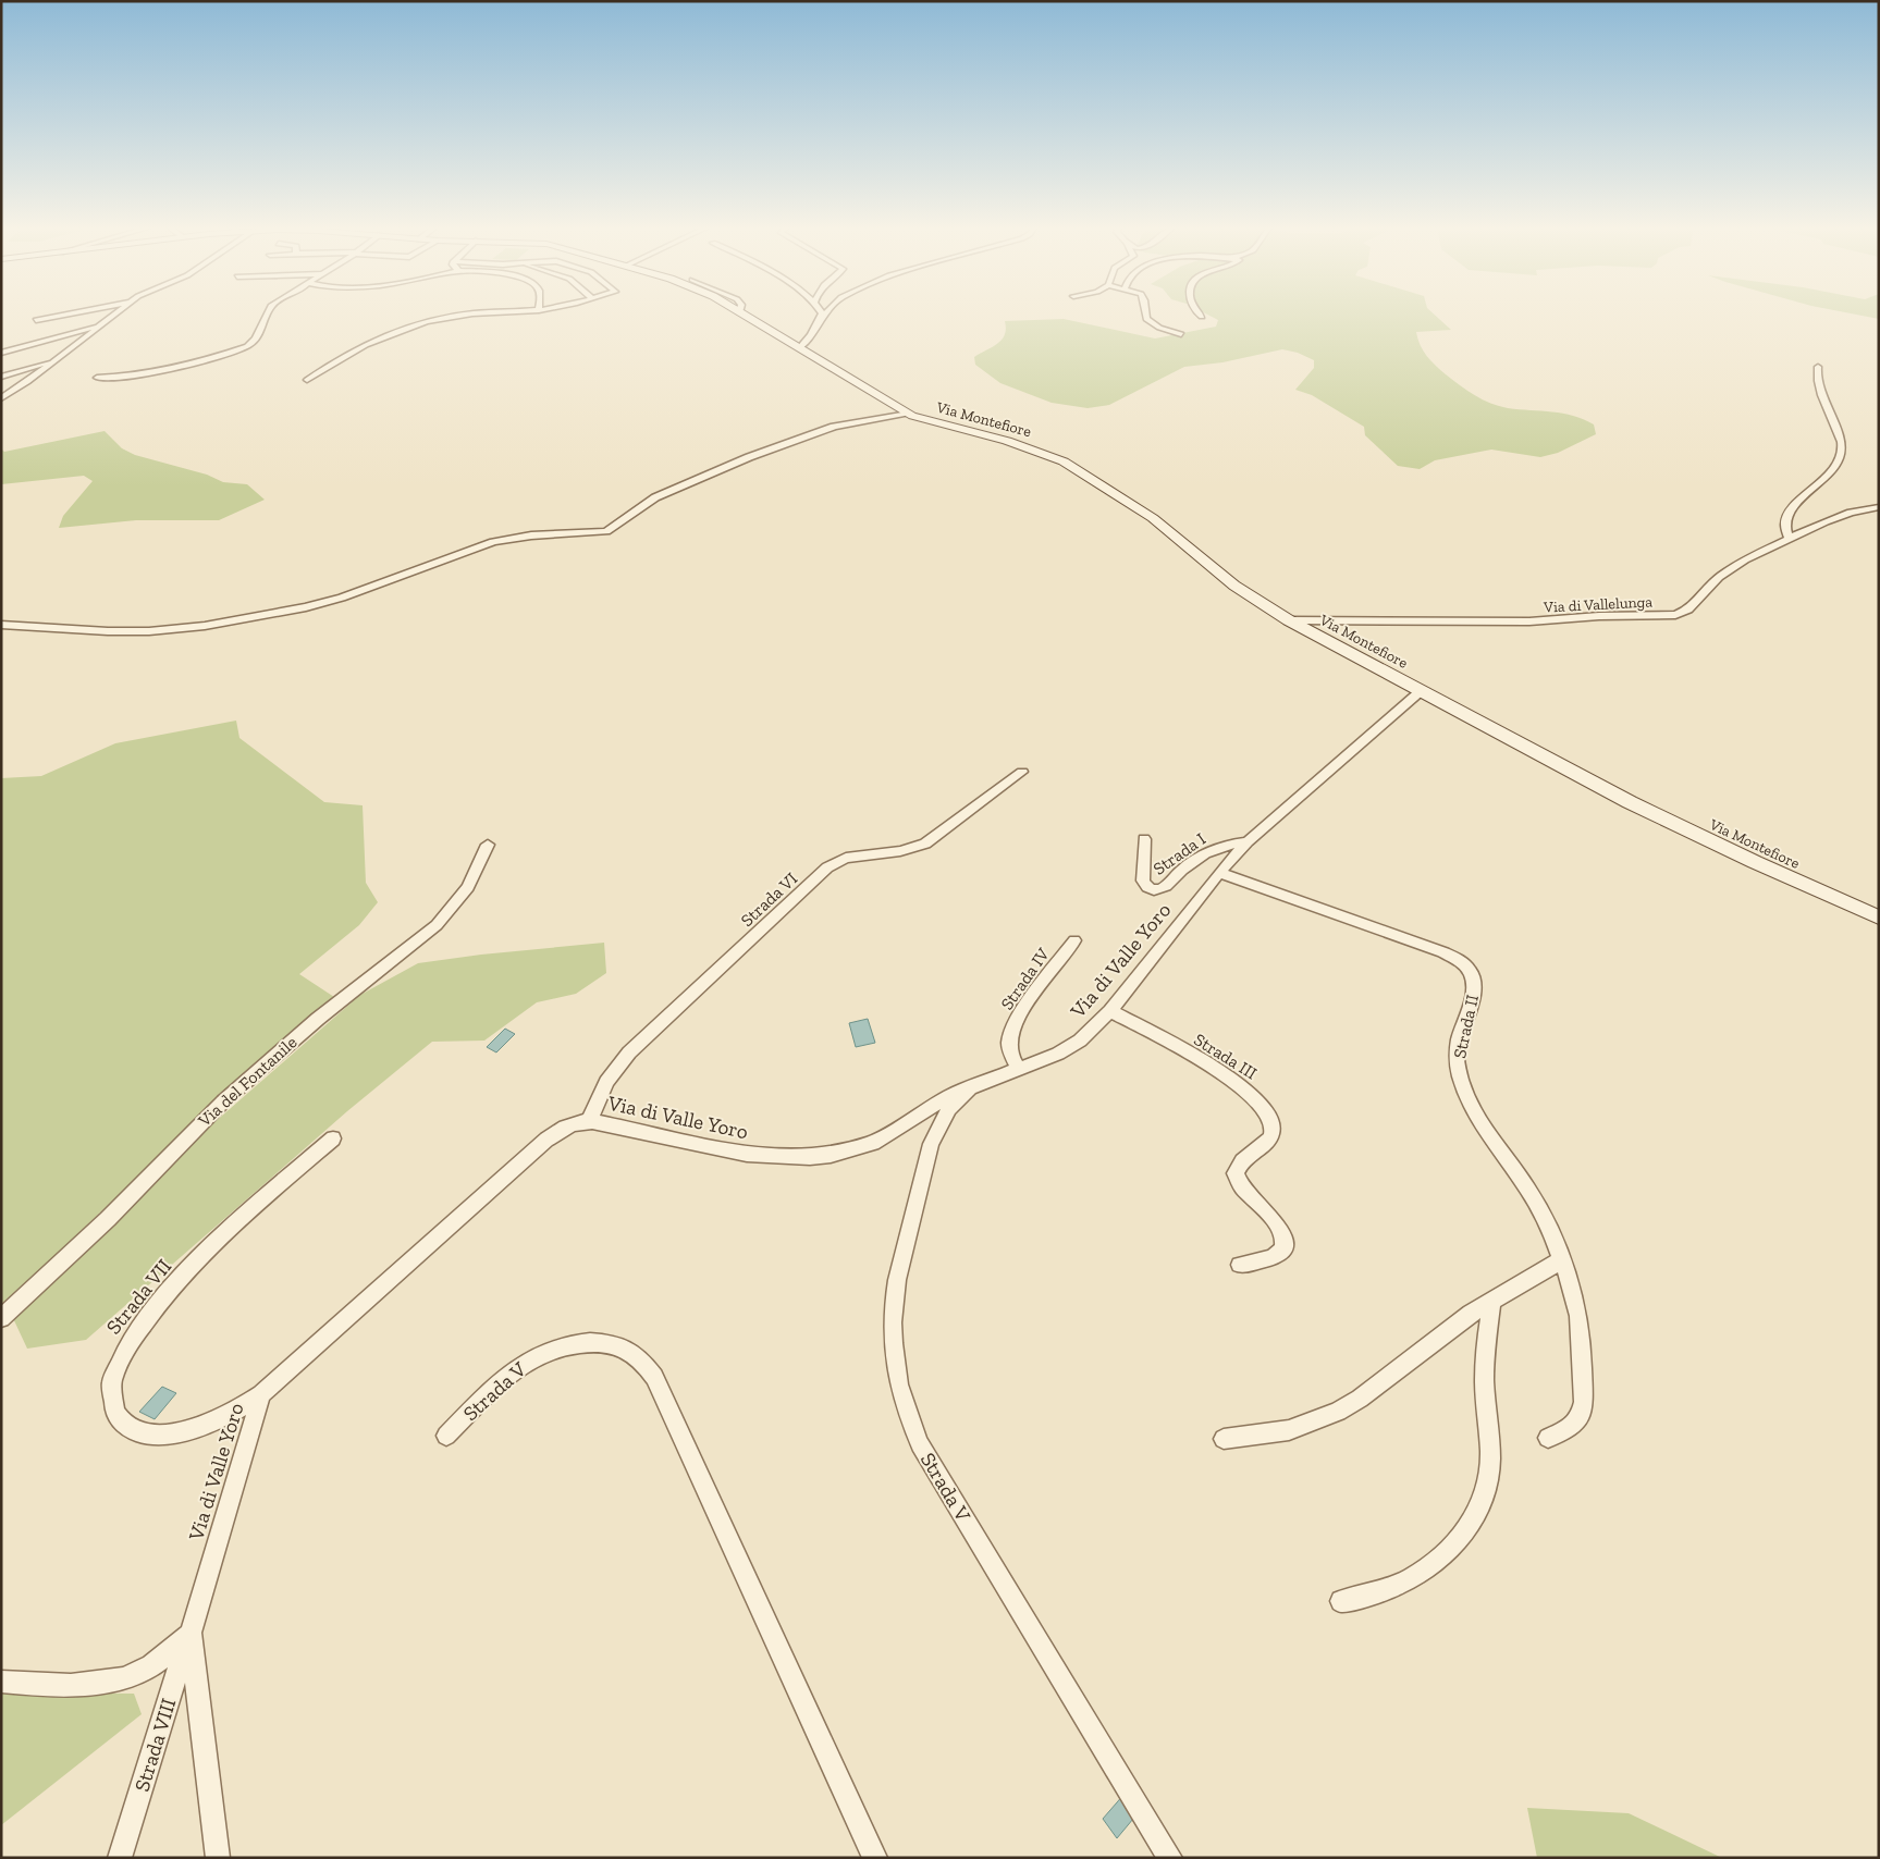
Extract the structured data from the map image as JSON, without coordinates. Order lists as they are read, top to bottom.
{
  "streets": {
    "main road": ["Via Montefiore"],
    "street": [
      "Via di Vallelunga",
      "Strada I",
      "Strada VI",
      "Via di Valle Yoro",
      "Strada IV",
      "Strada II",
      "Strada III",
      "Via del Fontanile",
      "Strada VII",
      "Strada V",
      "Strada VIII"
    ]
  },
  "crossings": [
    ["Via Montefiore", "Via di Vallelunga"],
    ["Via Montefiore", "Via di Valle Yoro"],
    ["Strada I", "Via di Valle Yoro"],
    ["Strada VI", "Via di Valle Yoro"],
    ["Via di Valle Yoro", "Strada IV"],
    ["Via di Valle Yoro", "Strada II"],
    ["Via di Valle Yoro", "Strada III"],
    ["Via di Valle Yoro", "Strada VII"],
    ["Via di Valle Yoro", "Strada V"],
    ["Via di Valle Yoro", "Strada VIII"]
  ]
}
